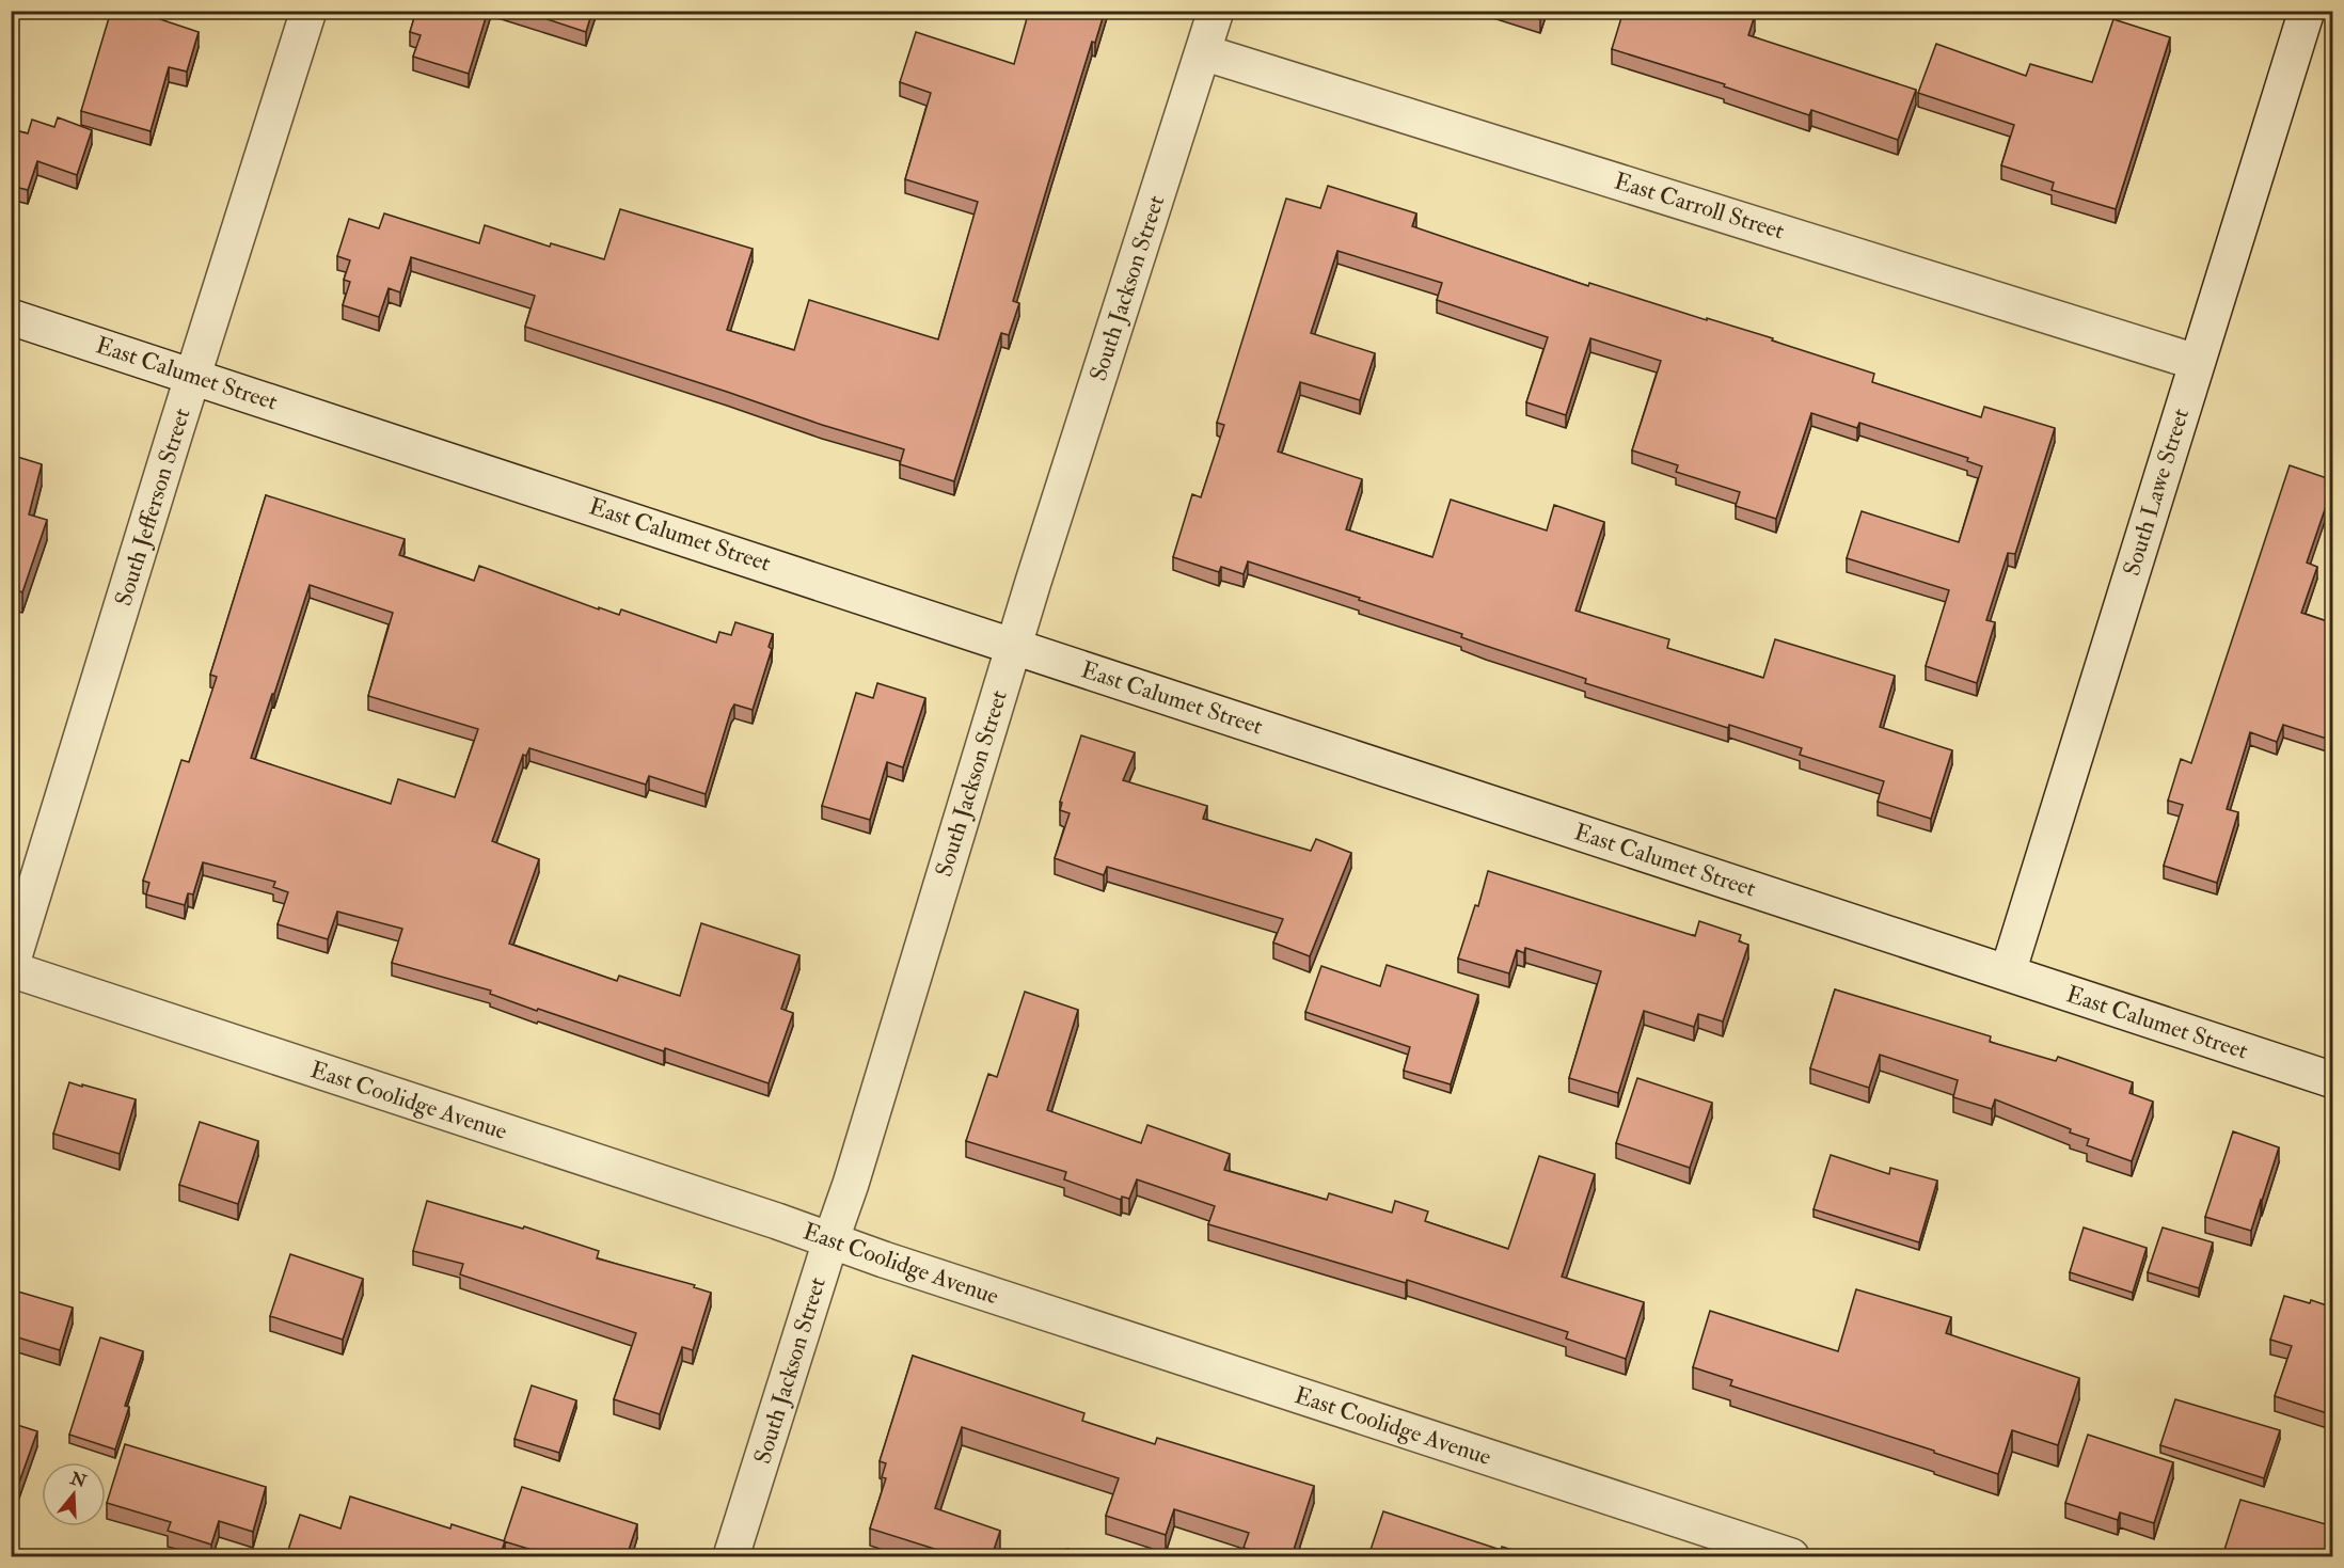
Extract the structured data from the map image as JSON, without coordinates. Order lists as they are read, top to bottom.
{
  "streets": {
    "street": [
      "East Carroll Street",
      "South Jackson Street",
      "East Calumet Street",
      "South Lawe Street",
      "South Jefferson Street",
      "East Coolidge Avenue"
    ]
  },
  "crossings": [
    ["East Carroll Street", "South Jackson Street"],
    ["East Carroll Street", "South Lawe Street"],
    ["South Jackson Street", "East Calumet Street"],
    ["South Jackson Street", "East Coolidge Avenue"],
    ["East Calumet Street", "South Lawe Street"],
    ["East Calumet Street", "South Jefferson Street"],
    ["South Jefferson Street", "East Coolidge Avenue"]
  ],
  "north": "top"
}
